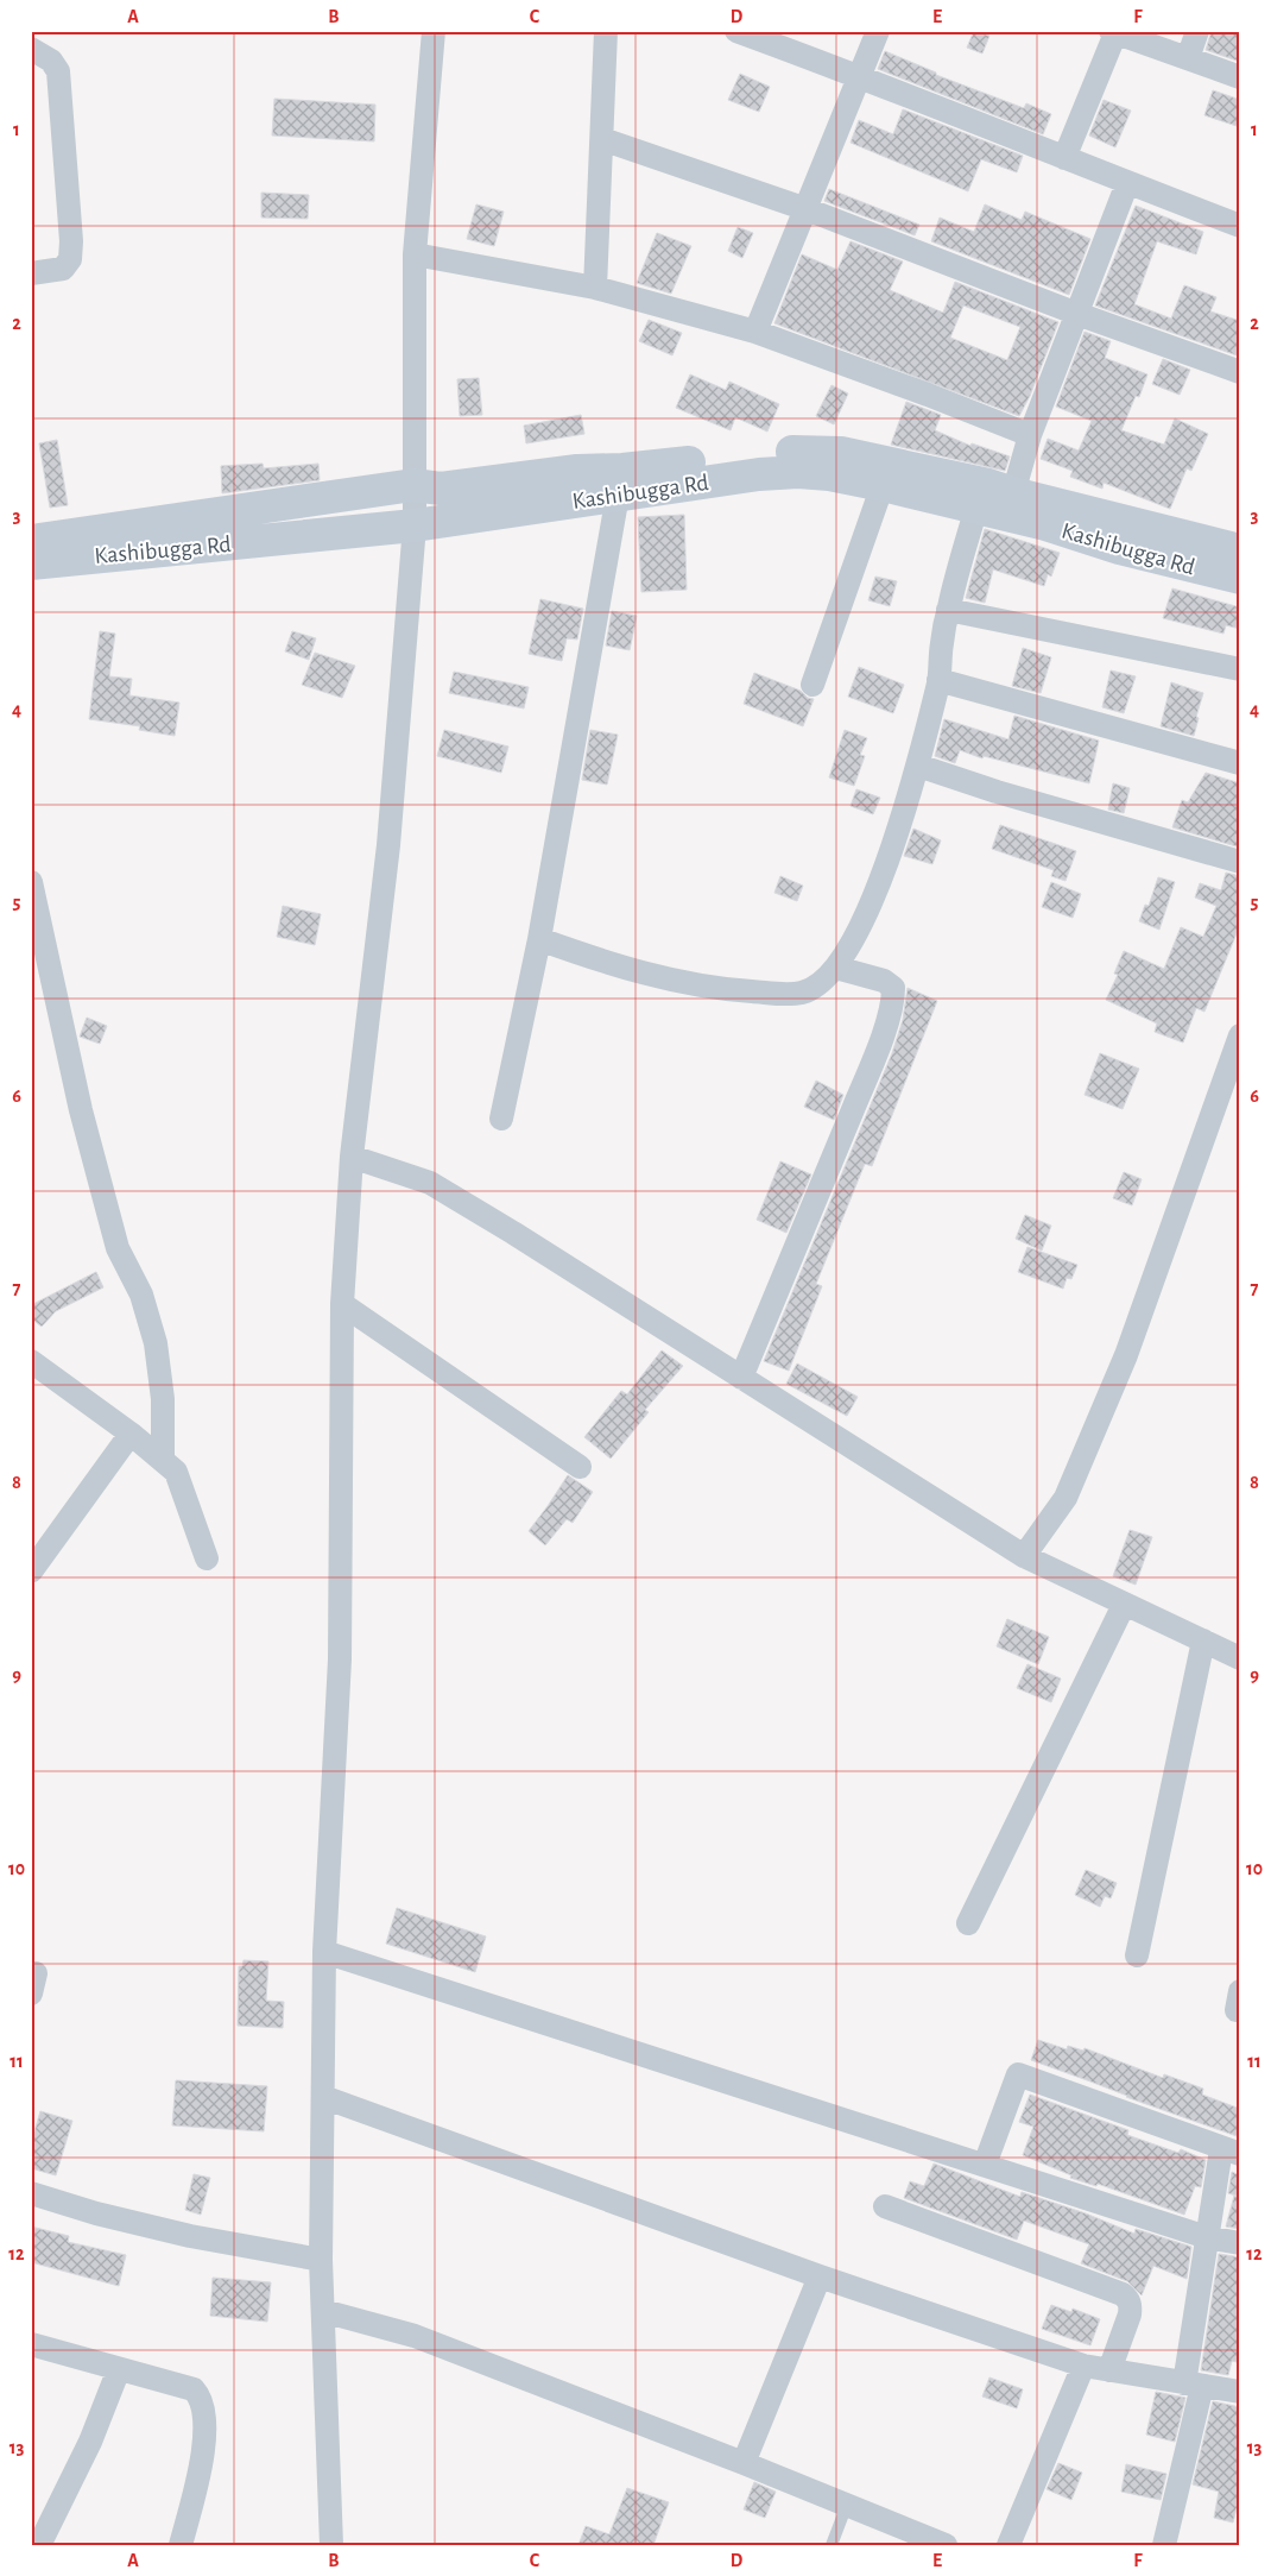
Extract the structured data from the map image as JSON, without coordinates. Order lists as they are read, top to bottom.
{
  "streets": {
    "main road": ["Kashibugga Rd"]
  },
  "grid": {
    "columns": [
      "A",
      "B",
      "C",
      "D",
      "E",
      "F"
    ],
    "rows": [
      "1",
      "2",
      "3",
      "4",
      "5",
      "6",
      "7",
      "8",
      "9",
      "10",
      "11",
      "12",
      "13"
    ]
  }
}
